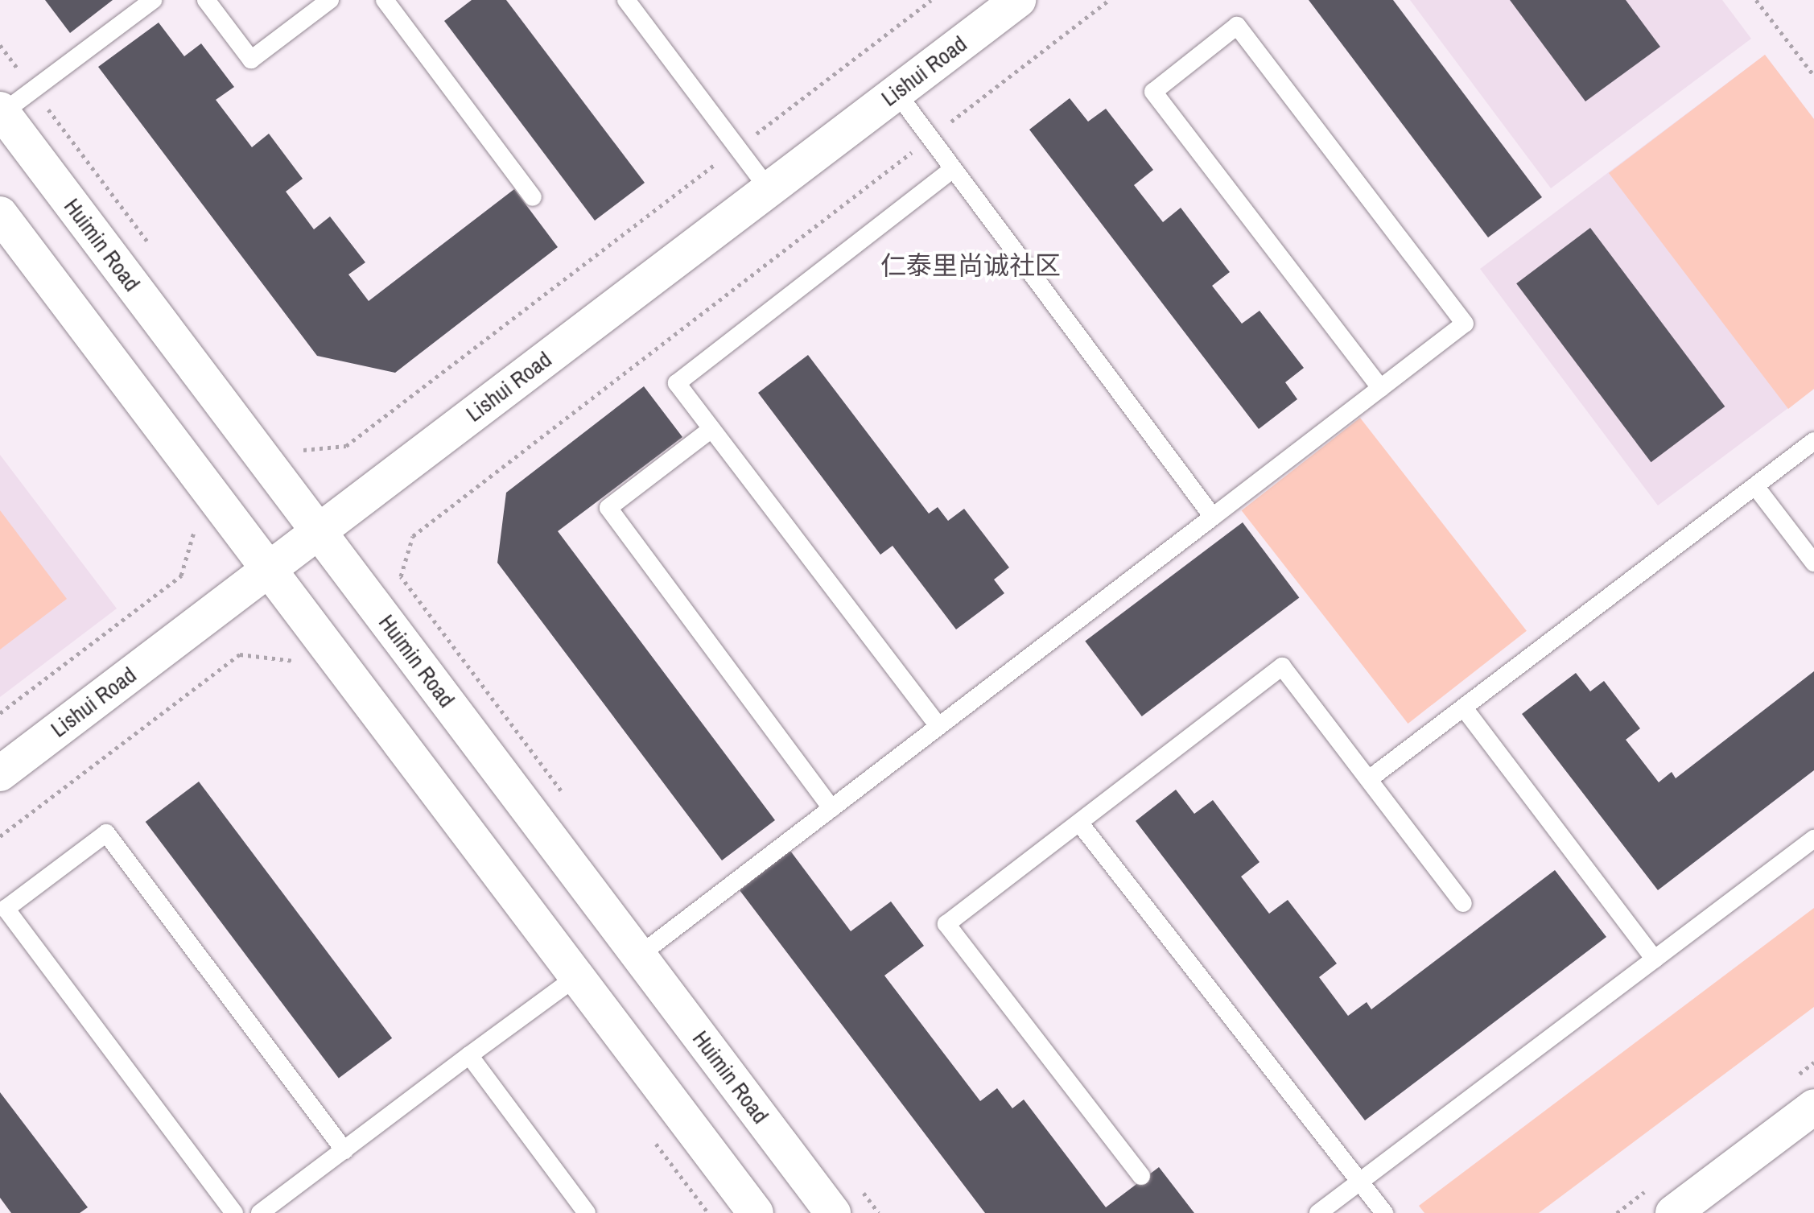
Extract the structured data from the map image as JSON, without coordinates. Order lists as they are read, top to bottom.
{
  "streets": {
    "main road": ["Lishui Road", "Huimin Road"]
  },
  "crossings": [
    ["Lishui Road", "Huimin Road"]
  ],
  "districts": ["仁泰里尚诚社区"]
}
